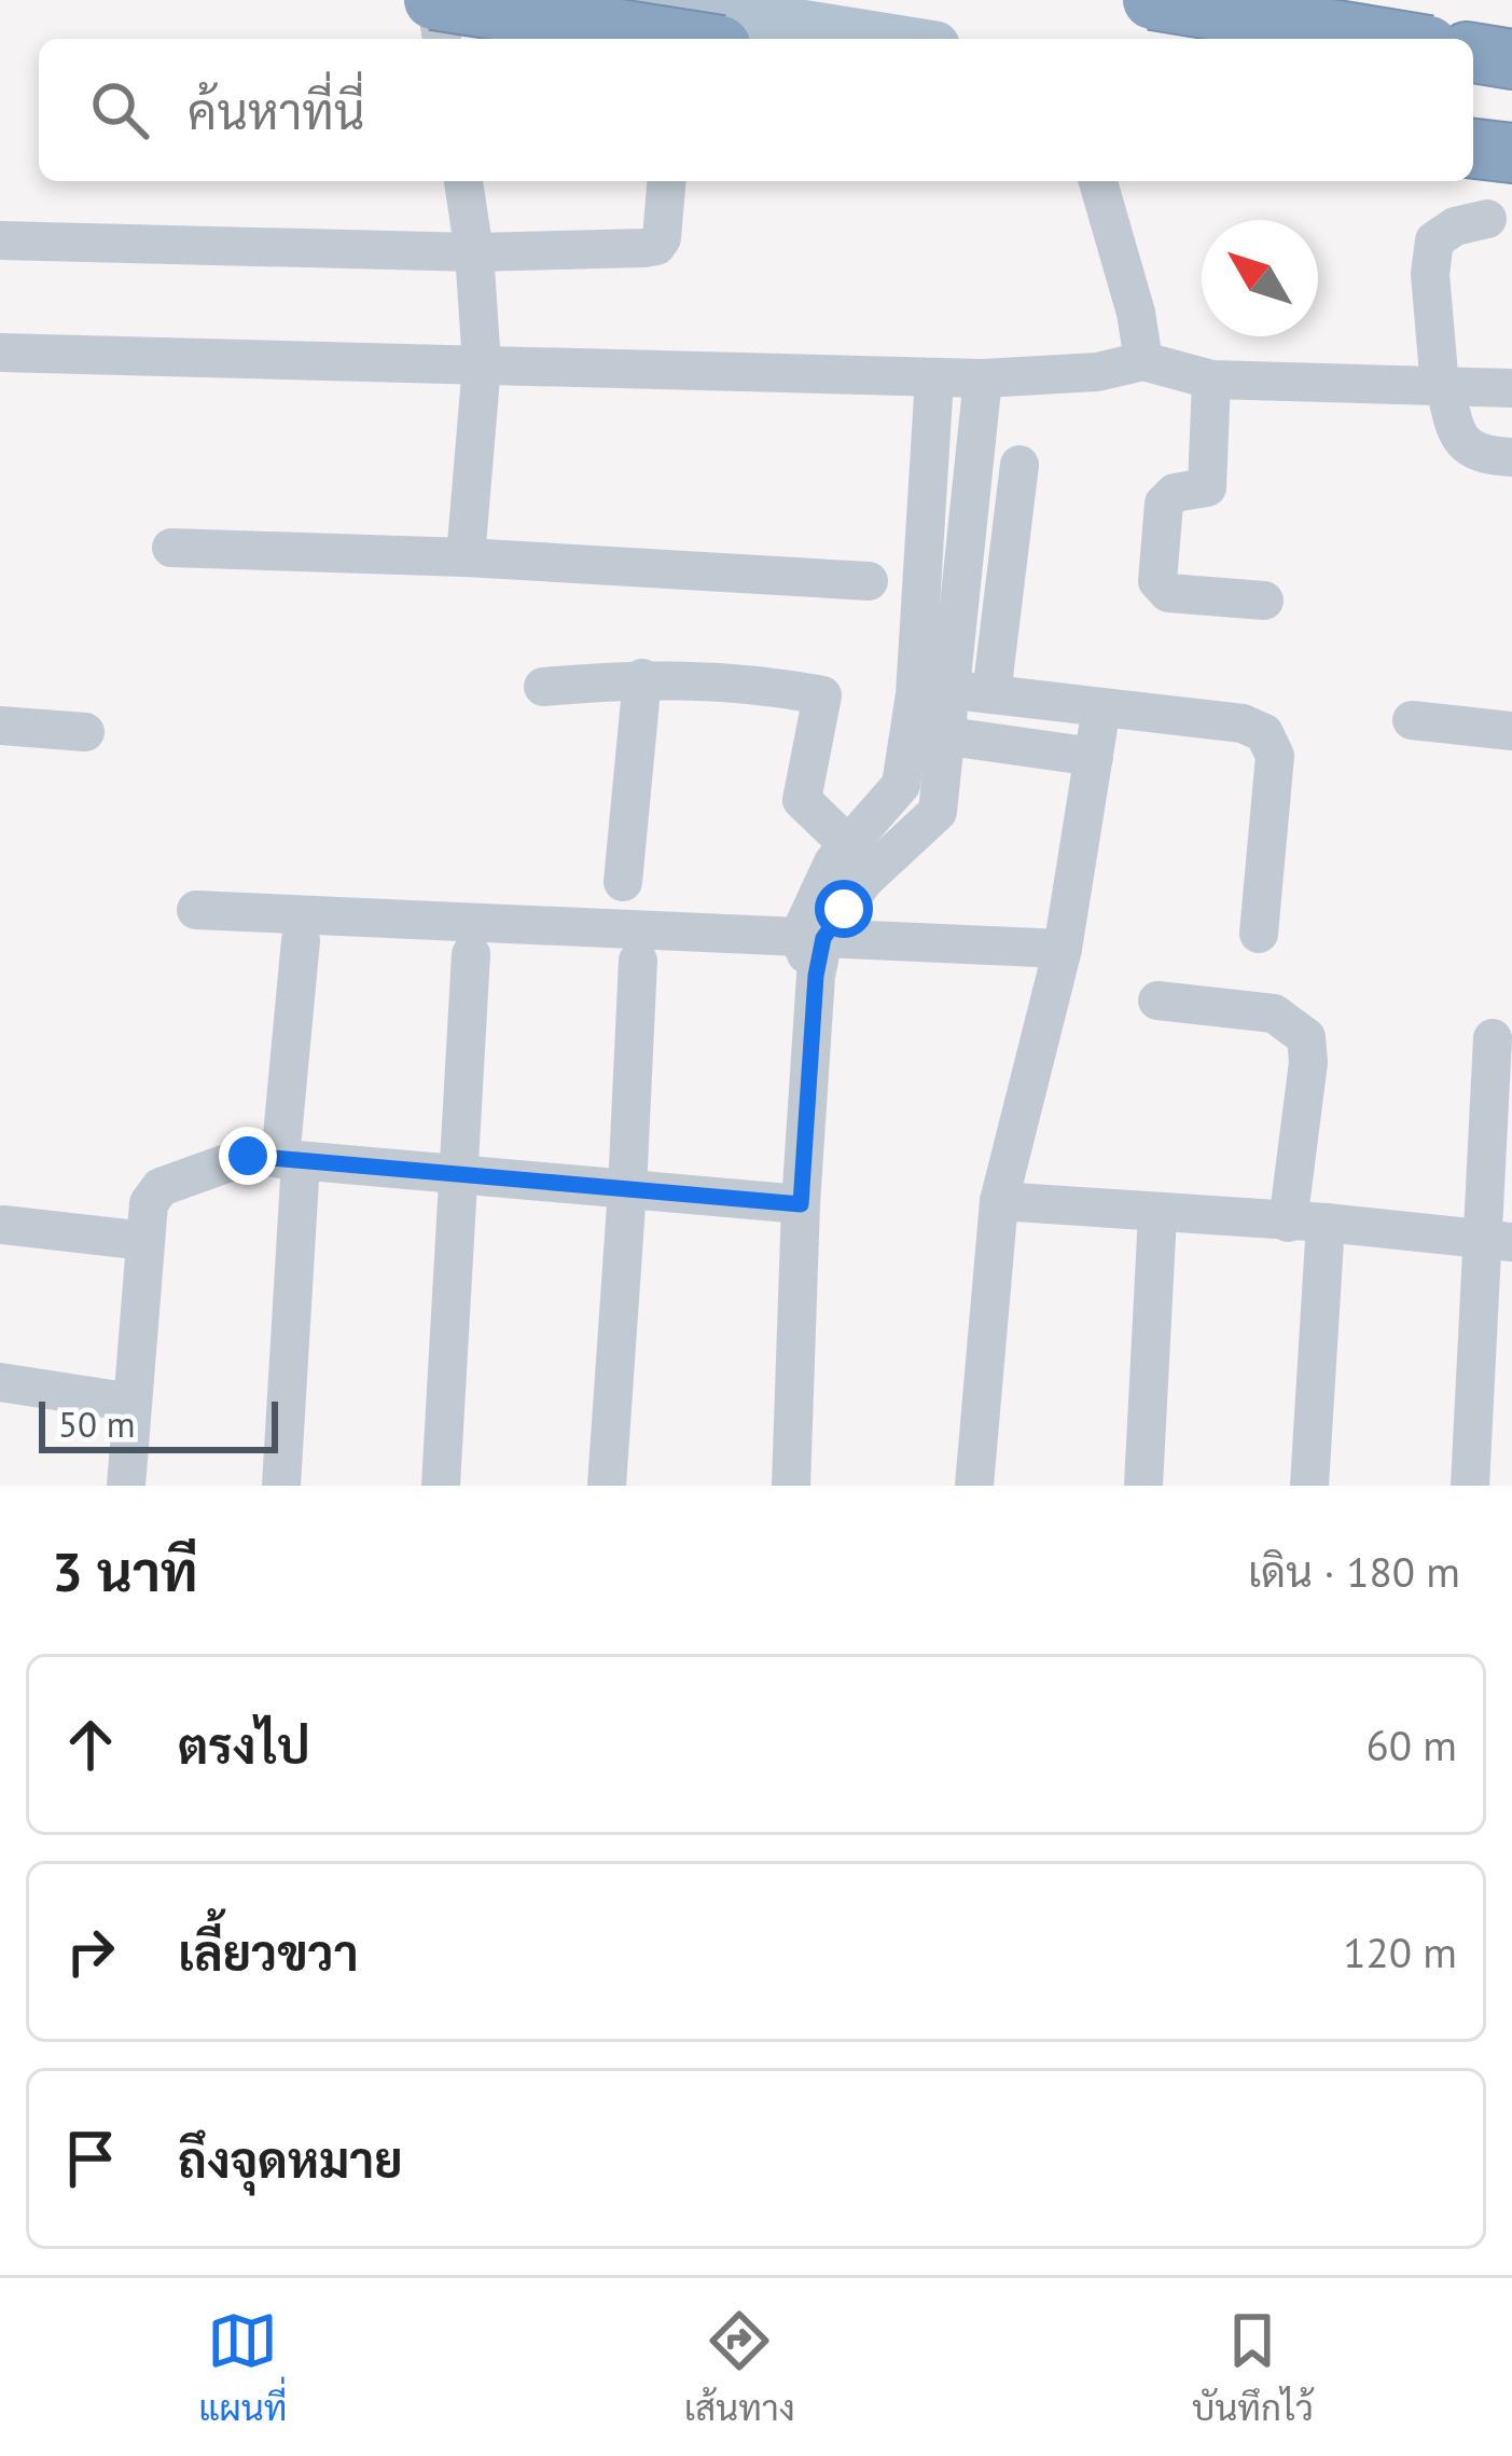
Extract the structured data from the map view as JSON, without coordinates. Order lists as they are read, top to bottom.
{
  "scale_bar": "50 m",
  "north": "top left",
  "page": {
    "search": "ค้นหาที่นี่",
    "scale": "50 m",
    "heading": ["3 นาที", "เดิน · 180 m"],
    "list": [
      ["ตรงไป", "60 m"],
      ["เลี้ยวขวา", "120 m"],
      "ถึงจุดหมาย"
    ],
    "nav": ["แผนที่", "เส้นทาง", "บันทึกไว้"]
  }
}
